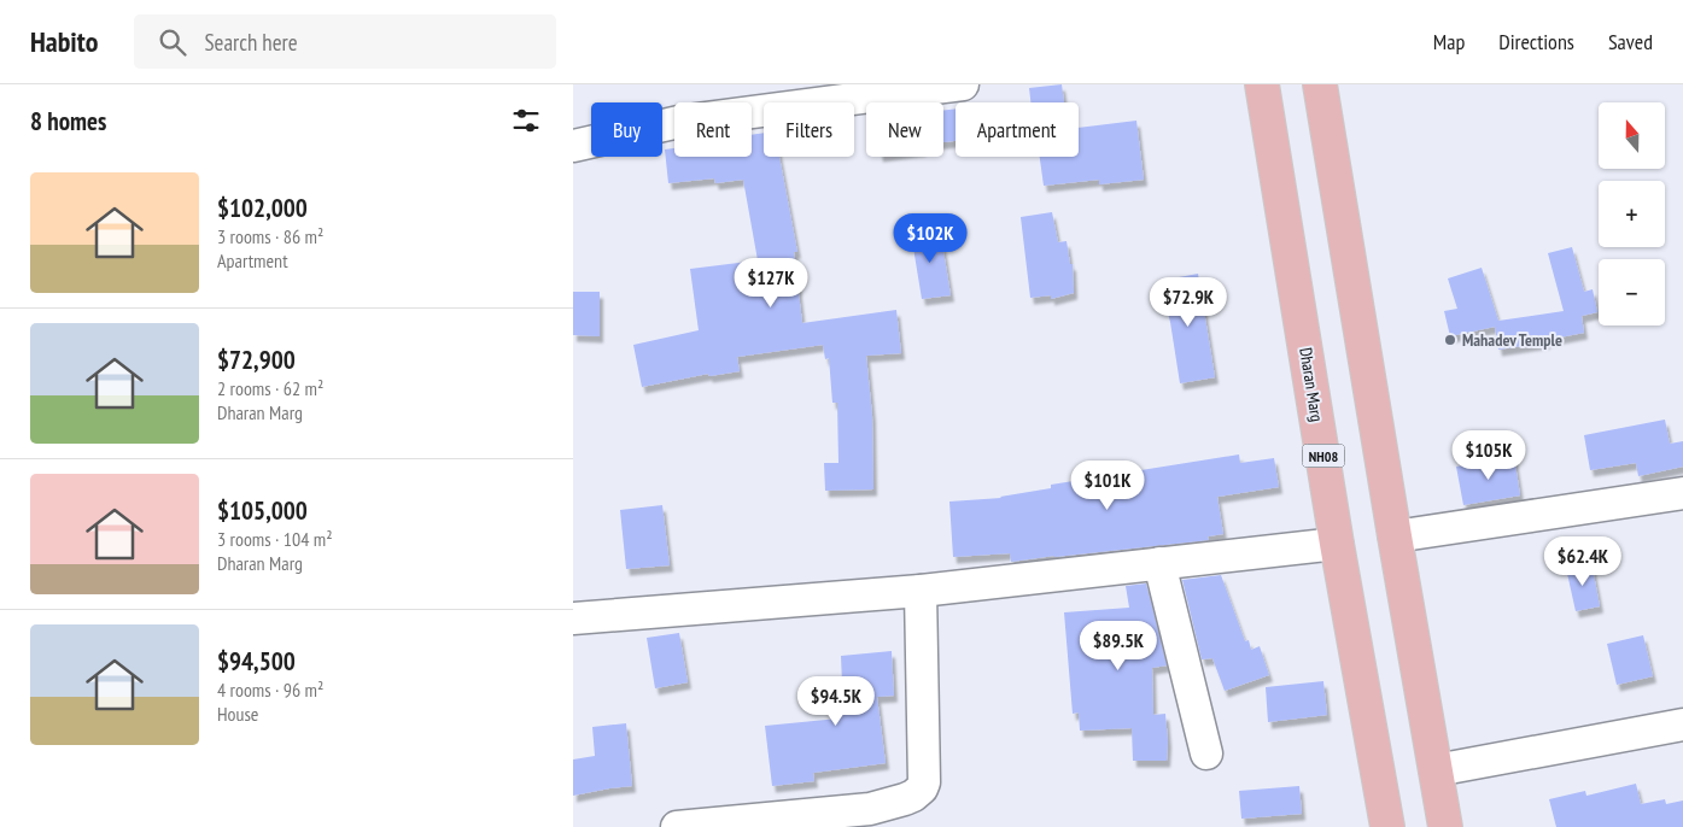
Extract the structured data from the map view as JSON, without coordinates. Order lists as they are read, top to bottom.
{
  "streets": {
    "main road": ["Dharan Marg", "NH08"]
  },
  "places": ["Mahadev Temple"],
  "north": "top",
  "page": {
    "header": "Habito",
    "search": "Search here",
    "nav": ["Map", "Directions", "Saved"],
    "heading": "8 homes",
    "map_buttons": ["+", "−"],
    "chip": [
      "Buy",
      "Rent",
      "Filters",
      "New",
      "Apartment"
    ],
    "list": [
      {
        "name": "$102,000",
        "note": "3 rooms · 86 m² · Apartment"
      },
      {
        "name": "$72,900",
        "note": "2 rooms · 62 m² · Dharan Marg"
      },
      {
        "name": "$105,000",
        "note": "3 rooms · 104 m² · Dharan Marg"
      },
      {
        "name": "$94,500",
        "note": "4 rooms · 96 m² · House"
      }
    ],
    "price": [
      "$102K",
      "$127K",
      "$72.9K",
      "$105K",
      "$101K",
      "$62.4K",
      "$89.5K",
      "$94.5K"
    ]
  }
}
